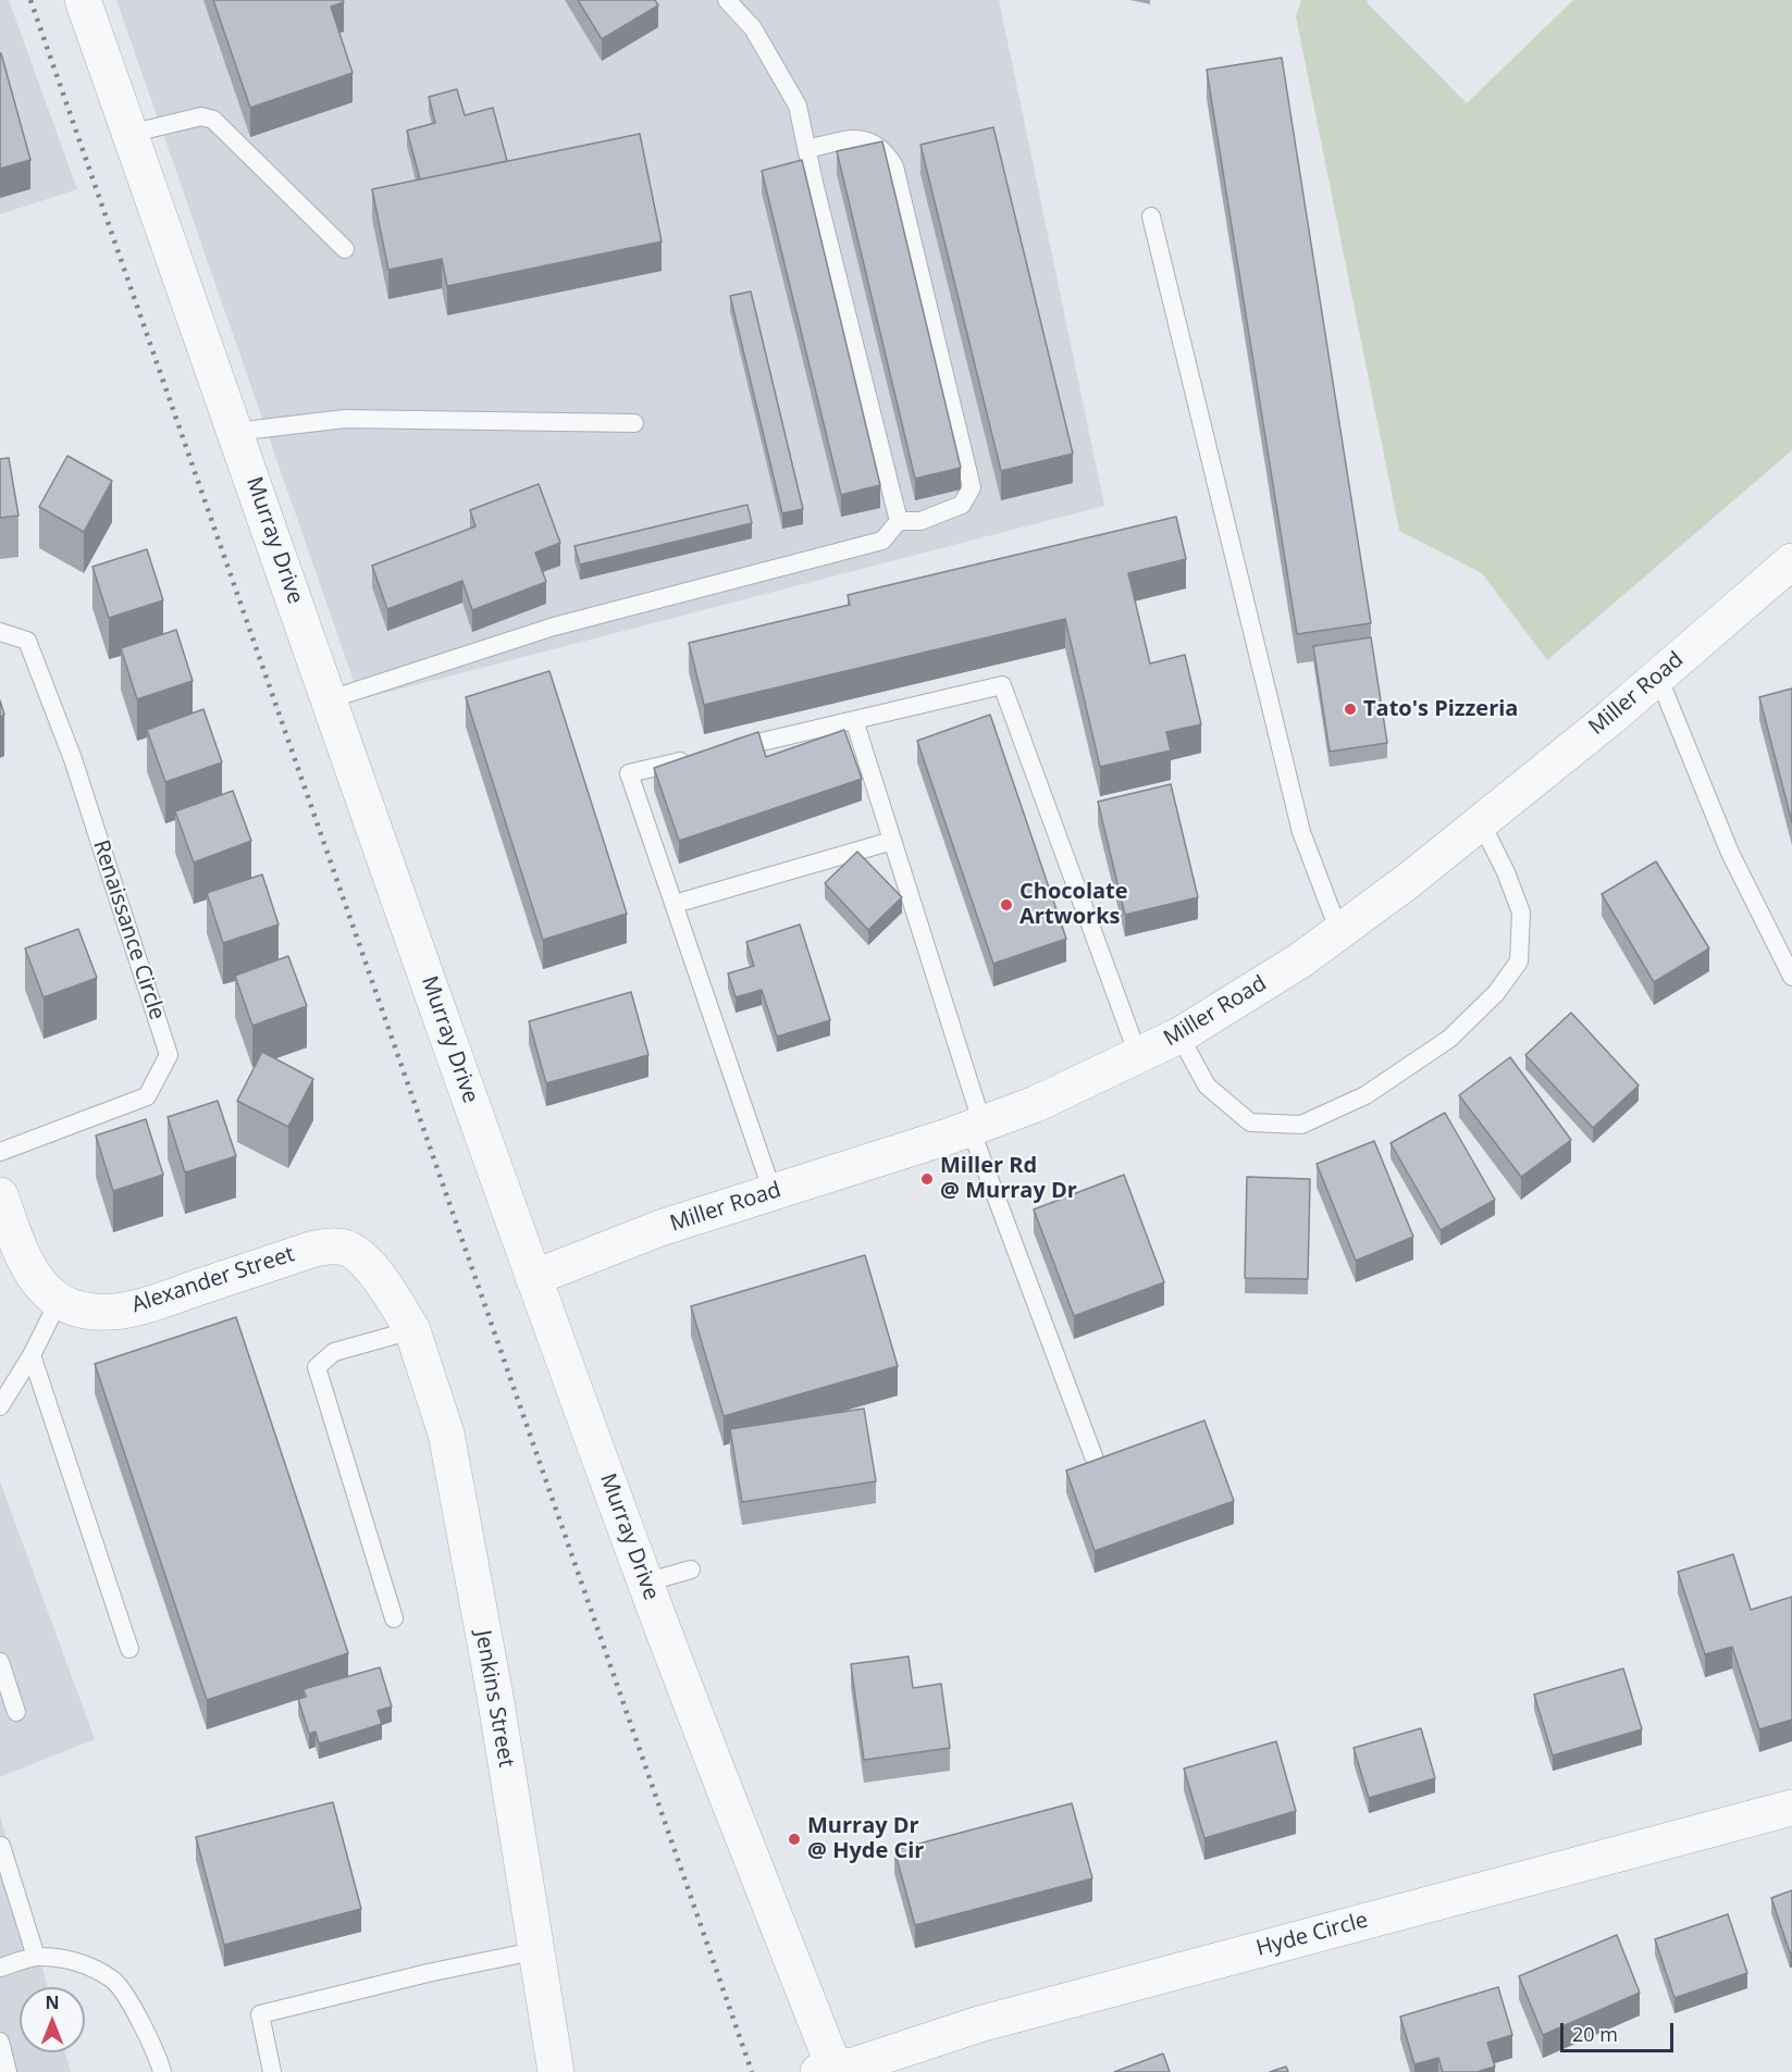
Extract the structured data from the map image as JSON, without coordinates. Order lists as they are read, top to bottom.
{
  "streets": {
    "street": [
      "Murray Drive",
      "Miller Road",
      "Alexander Street",
      "Jenkins Street",
      "Hyde Circle"
    ],
    "lane": ["Renaissance Circle"]
  },
  "crossings": [
    ["Murray Drive", "Miller Road"],
    ["Murray Drive", "Hyde Circle"],
    ["Alexander Street", "Jenkins Street"]
  ],
  "places": [
    "Tato's Pizzeria",
    "Chocolate Artworks",
    "Miller Rd @ Murray Dr",
    "Murray Dr @ Hyde Cir"
  ],
  "scale_bar": "20 m",
  "north": "top"
}
